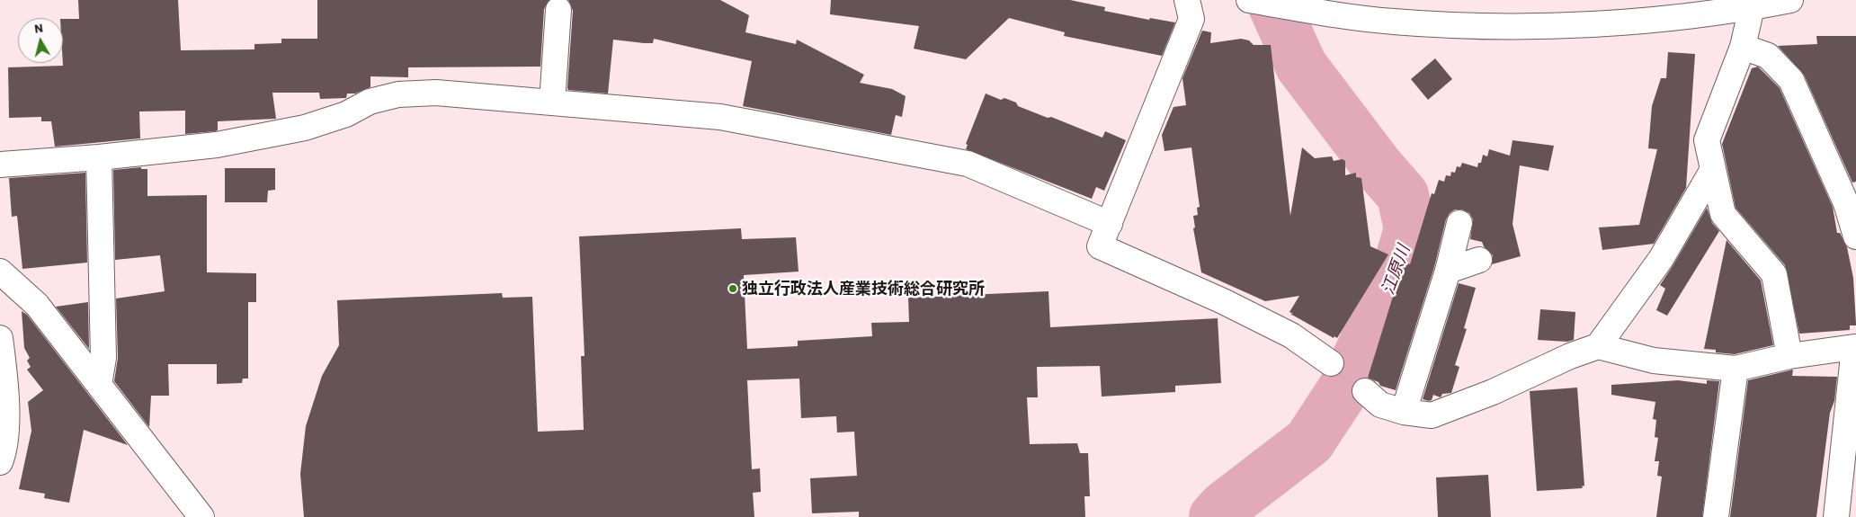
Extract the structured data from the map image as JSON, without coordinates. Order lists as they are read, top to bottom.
{
  "water": ["江原川"],
  "places": ["独立行政法人産業技術総合研究所"],
  "north": "top"
}
